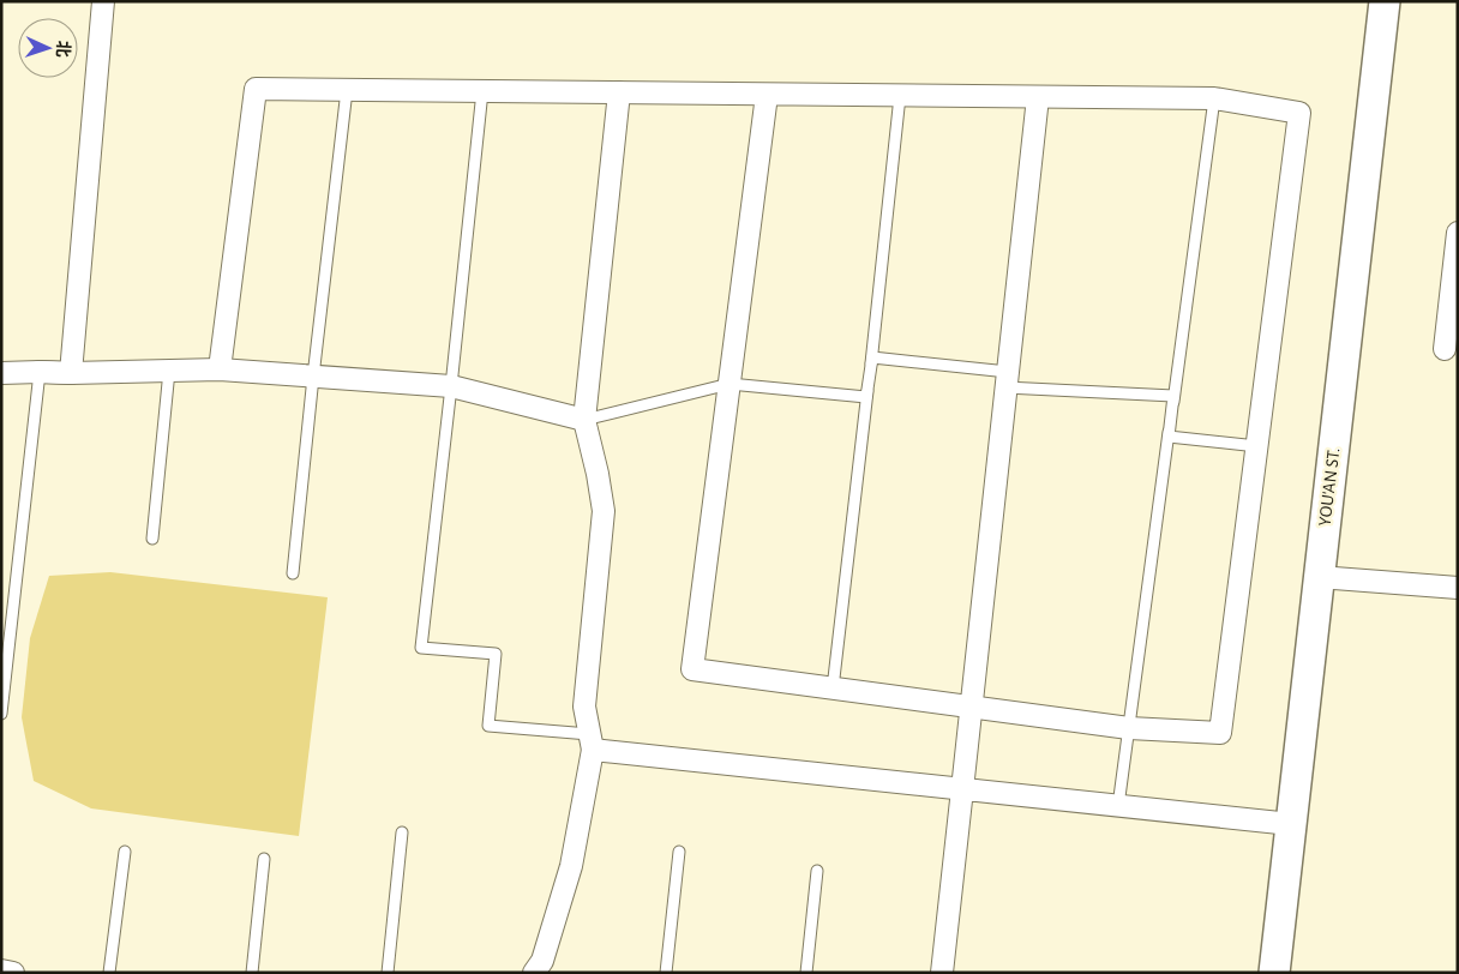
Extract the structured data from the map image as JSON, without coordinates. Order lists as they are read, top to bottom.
{
  "streets": {
    "main road": ["YOU'AN ST."]
  },
  "north": "right"
}
